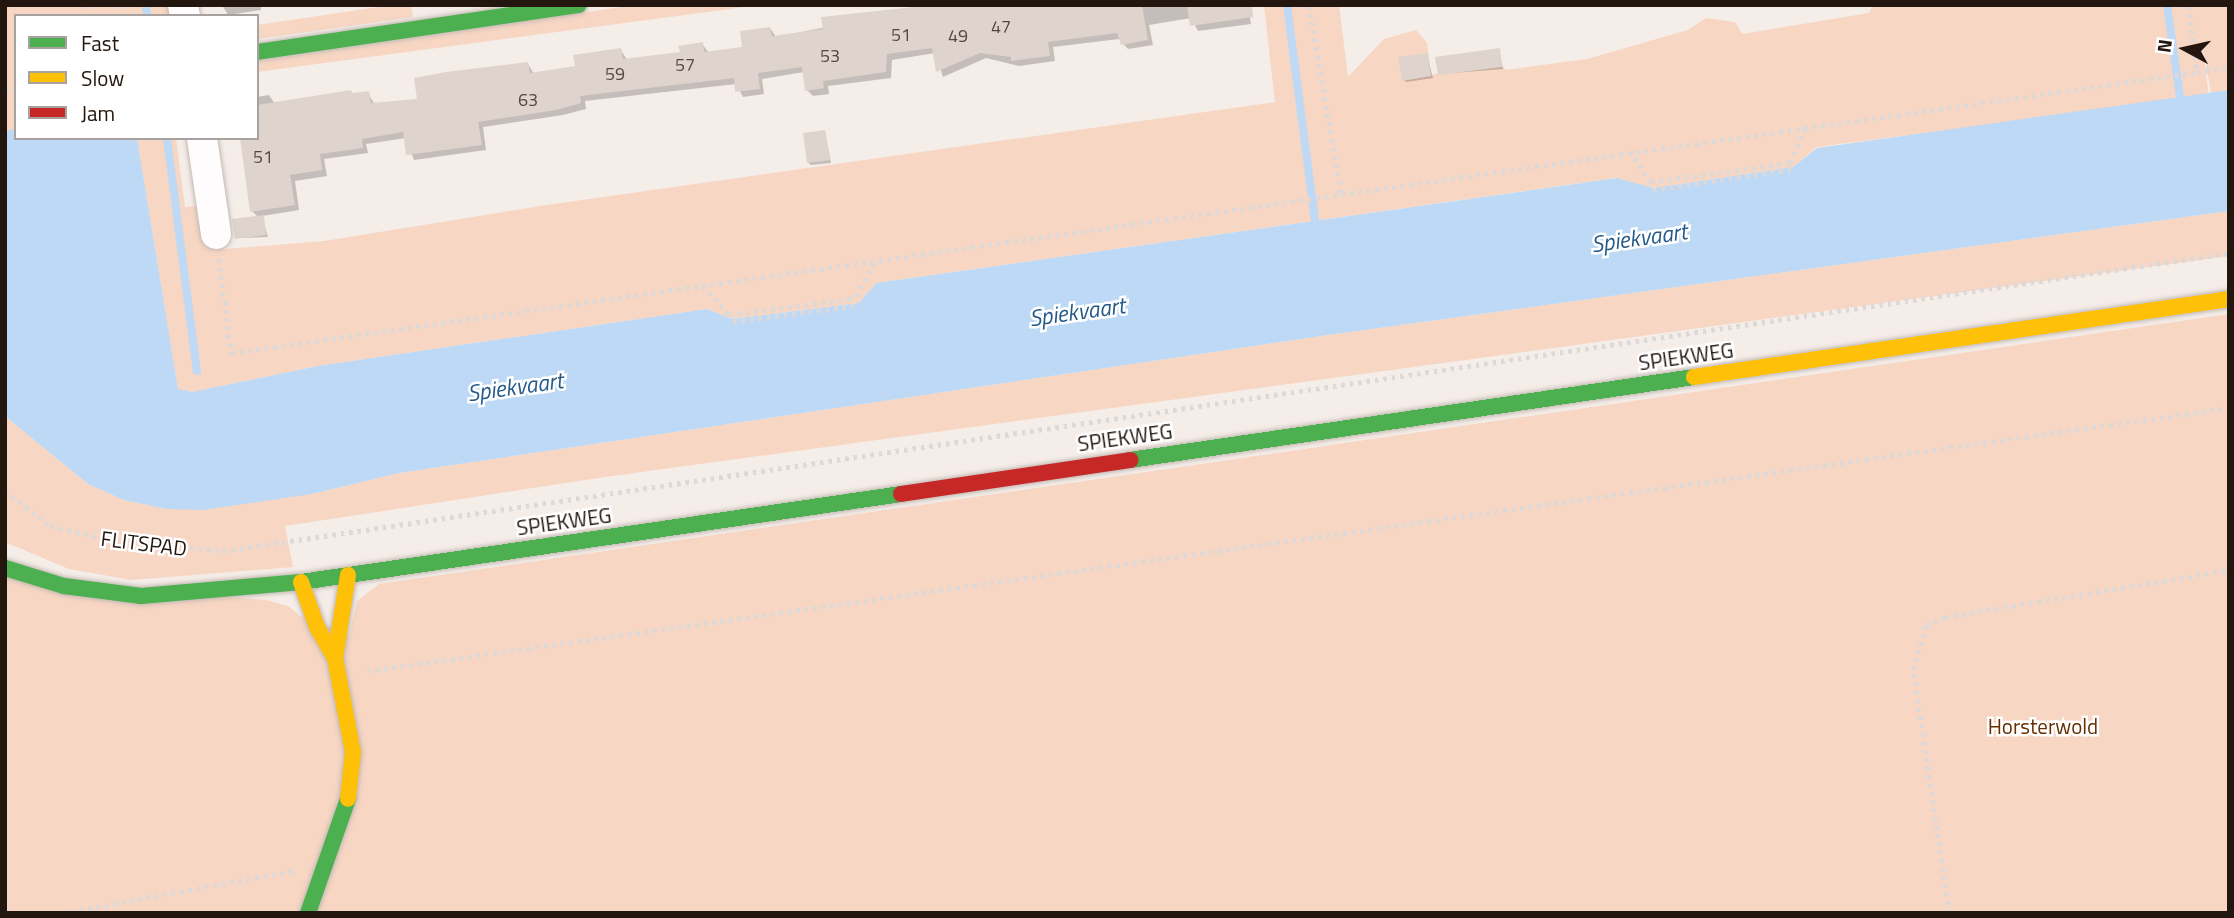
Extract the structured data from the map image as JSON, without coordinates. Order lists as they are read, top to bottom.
{
  "streets": {
    "main road": ["SPIEKWEG"],
    "path": ["FLITSPAD"]
  },
  "crossings": [
    ["SPIEKWEG", "FLITSPAD"]
  ],
  "water": ["Spiekvaart"],
  "parks": ["Horsterwold"],
  "house_numbers": [
    "47",
    "51",
    "49",
    "53",
    "57",
    "59",
    "63",
    "51"
  ],
  "legend": ["Fast", "Slow", "Jam"],
  "north": "left"
}
